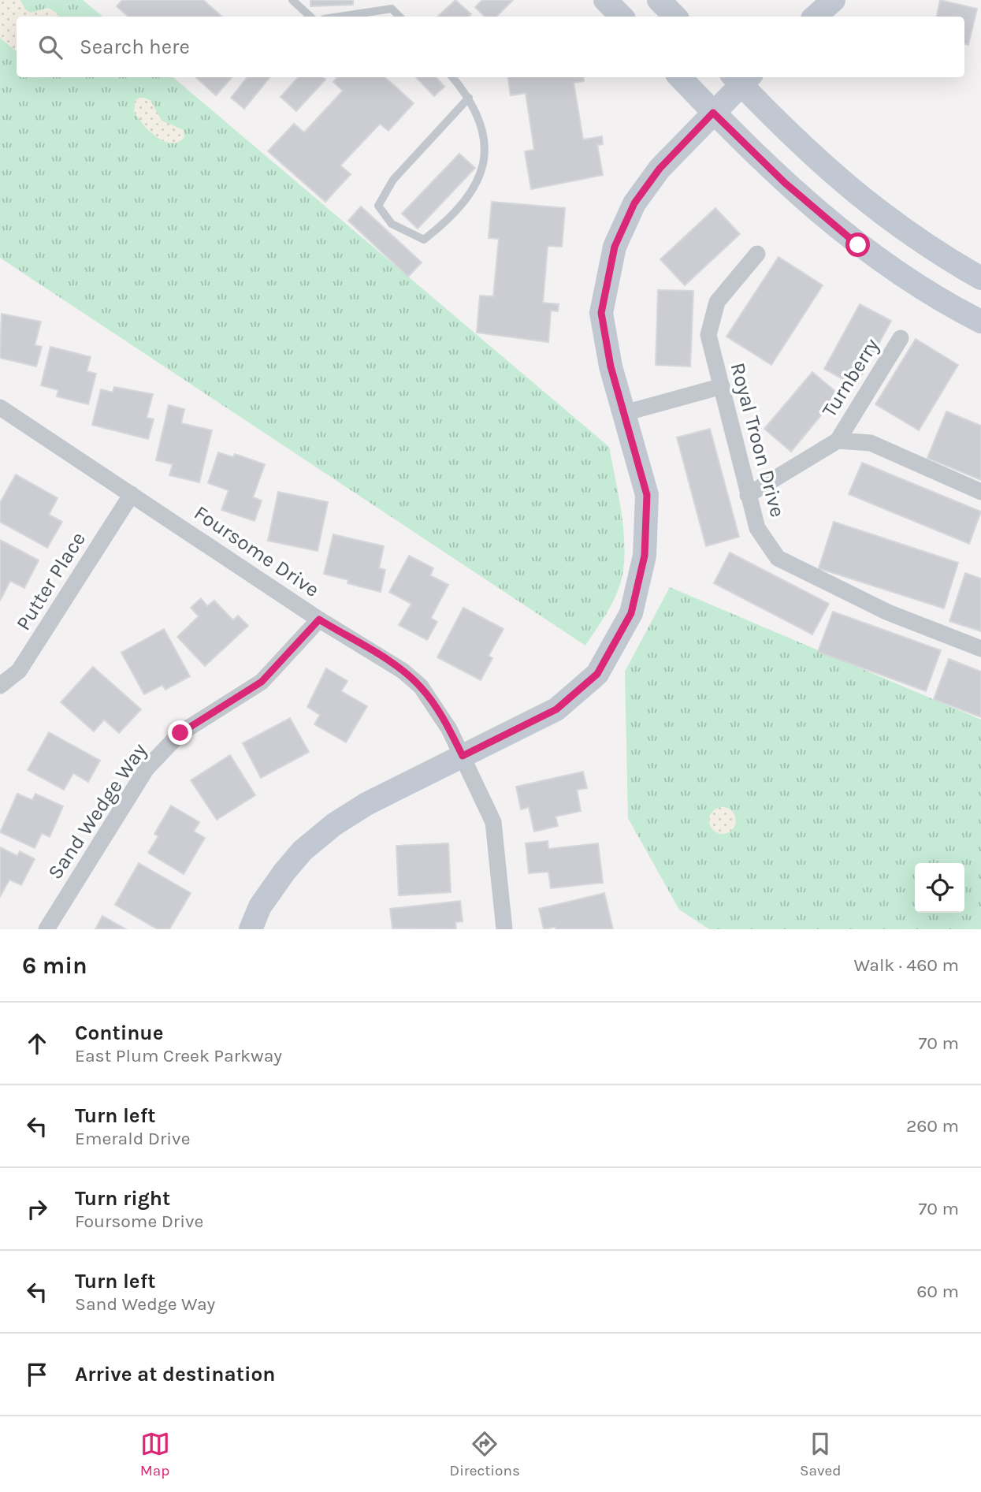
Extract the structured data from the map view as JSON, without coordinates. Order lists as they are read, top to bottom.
{
  "streets": {
    "street": [
      "Turnberry",
      "Royal Troon Drive",
      "Foursome Drive",
      "Putter Place",
      "Sand Wedge Way"
    ]
  },
  "crossings": [
    ["Foursome Drive", "Putter Place"],
    ["Foursome Drive", "Sand Wedge Way"]
  ],
  "page": {
    "search": "Search here",
    "heading": ["6 min", "Walk · 460 m"],
    "list": [
      ["Continue", "East Plum Creek Parkway", "70 m"],
      ["Turn left", "Emerald Drive", "260 m"],
      ["Turn right", "Foursome Drive", "70 m"],
      ["Turn left", "Sand Wedge Way", "60 m"],
      "Arrive at destination"
    ],
    "nav": ["Map", "Directions", "Saved"]
  }
}
